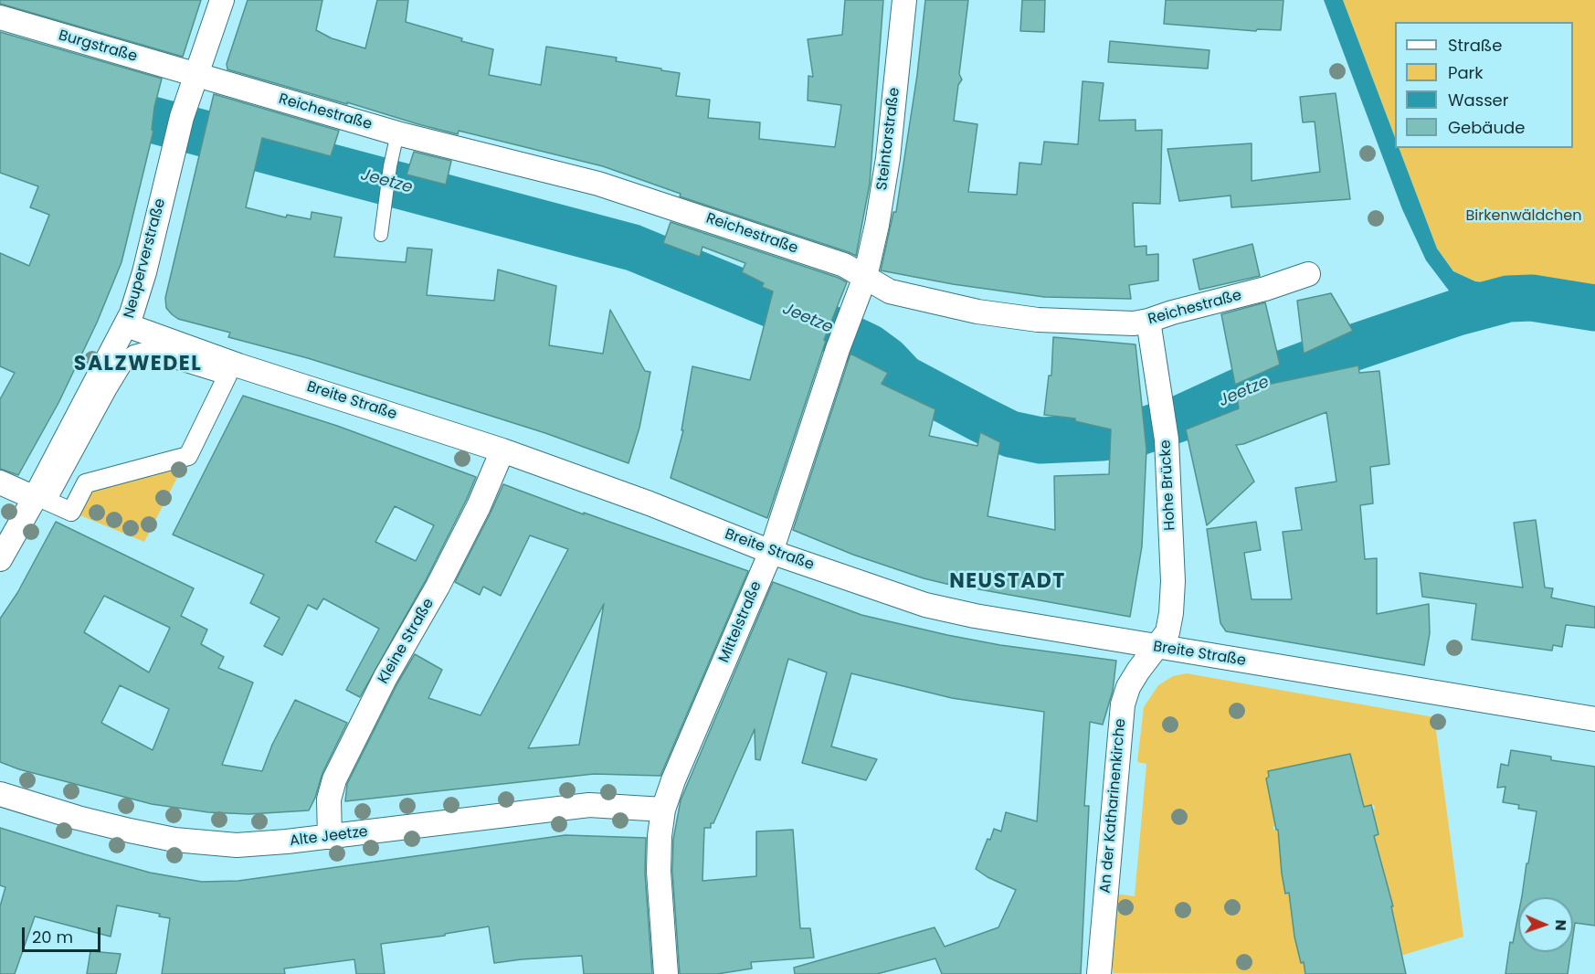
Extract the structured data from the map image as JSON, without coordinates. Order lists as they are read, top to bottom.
{
  "streets": {
    "street": [
      "Burgstraße",
      "Reichestraße",
      "Steintorstraße",
      "Neuperverstraße",
      "Breite Straße",
      "Hohe Brücke",
      "Mittelstraße",
      "Kleine Straße",
      "An der Katharinenkirche",
      "Alte Jeetze"
    ]
  },
  "crossings": [
    ["Burgstraße", "Reichestraße"],
    ["Burgstraße", "Neuperverstraße"],
    ["Reichestraße", "Steintorstraße"],
    ["Reichestraße", "Neuperverstraße"],
    ["Reichestraße", "Hohe Brücke"],
    ["Reichestraße", "Mittelstraße"],
    ["Steintorstraße", "Mittelstraße"],
    ["Neuperverstraße", "Breite Straße"],
    ["Breite Straße", "Hohe Brücke"],
    ["Breite Straße", "Mittelstraße"],
    ["Breite Straße", "Kleine Straße"],
    ["Breite Straße", "An der Katharinenkirche"],
    ["Hohe Brücke", "An der Katharinenkirche"],
    ["Mittelstraße", "Alte Jeetze"],
    ["Kleine Straße", "Alte Jeetze"]
  ],
  "districts": ["SALZWEDEL", "NEUSTADT"],
  "water": ["Jeetze"],
  "parks": ["Birkenwäldchen"],
  "legend": [
    "Straße",
    "Park",
    "Wasser",
    "Gebäude"
  ],
  "scale_bar": "20 m",
  "north": "right"
}
